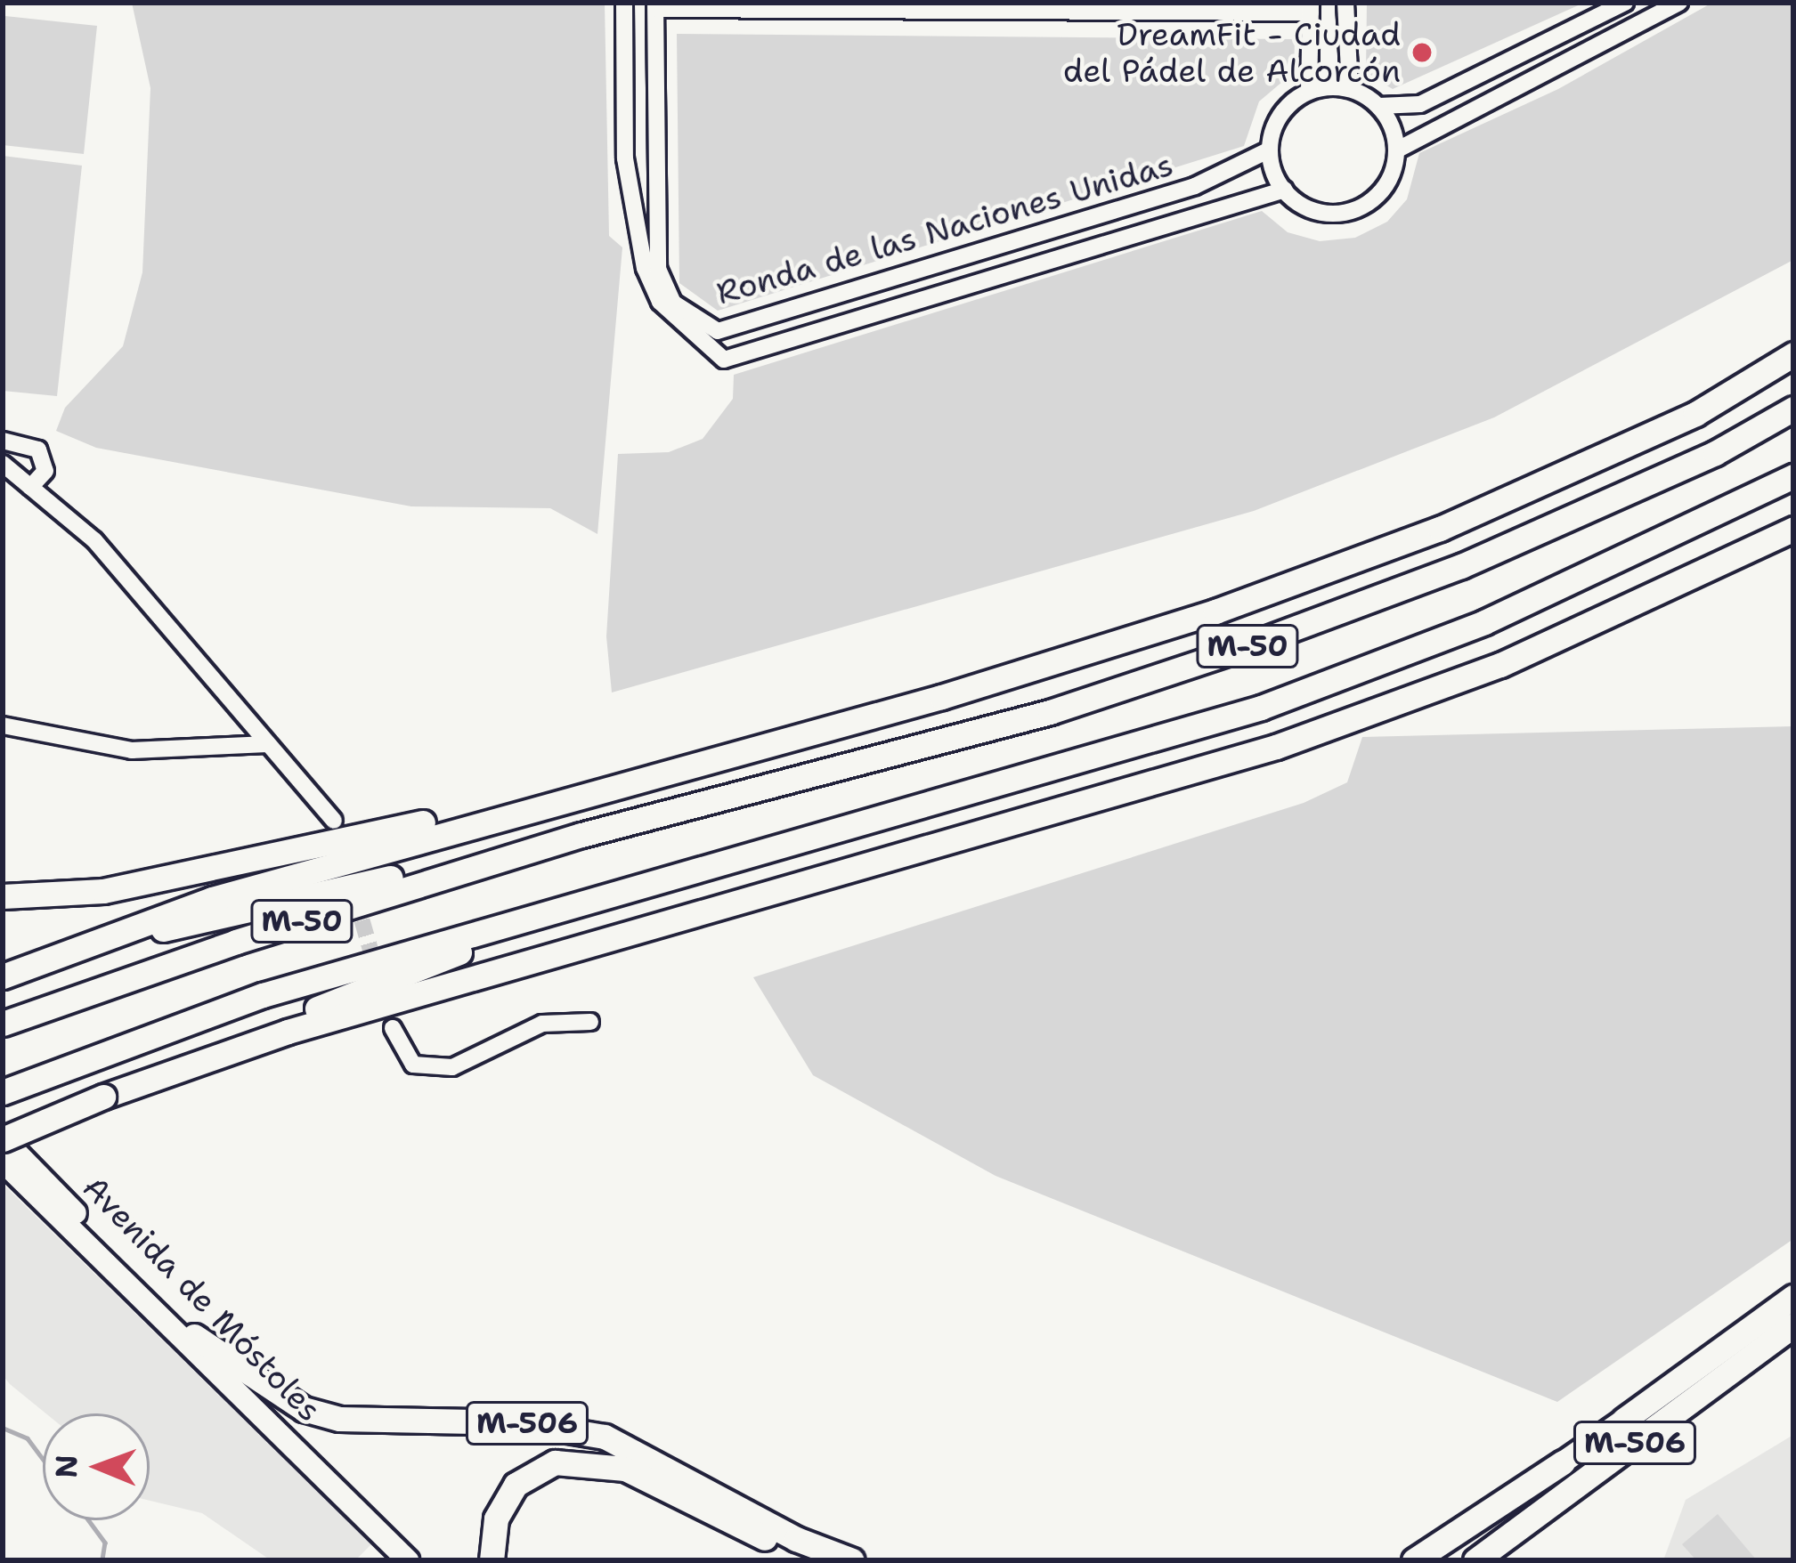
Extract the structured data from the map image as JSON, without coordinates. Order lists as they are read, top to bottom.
{
  "streets": {
    "highway": ["M-50", "M-506"],
    "main road": ["Avenida de Móstoles"],
    "street": ["Ronda de las Naciones Unidas"]
  },
  "crossings": [
    ["Avenida de Móstoles", "M-506"]
  ],
  "places": ["DreamFit - Ciudad del Pádel de Alcorcón"],
  "north": "left"
}
